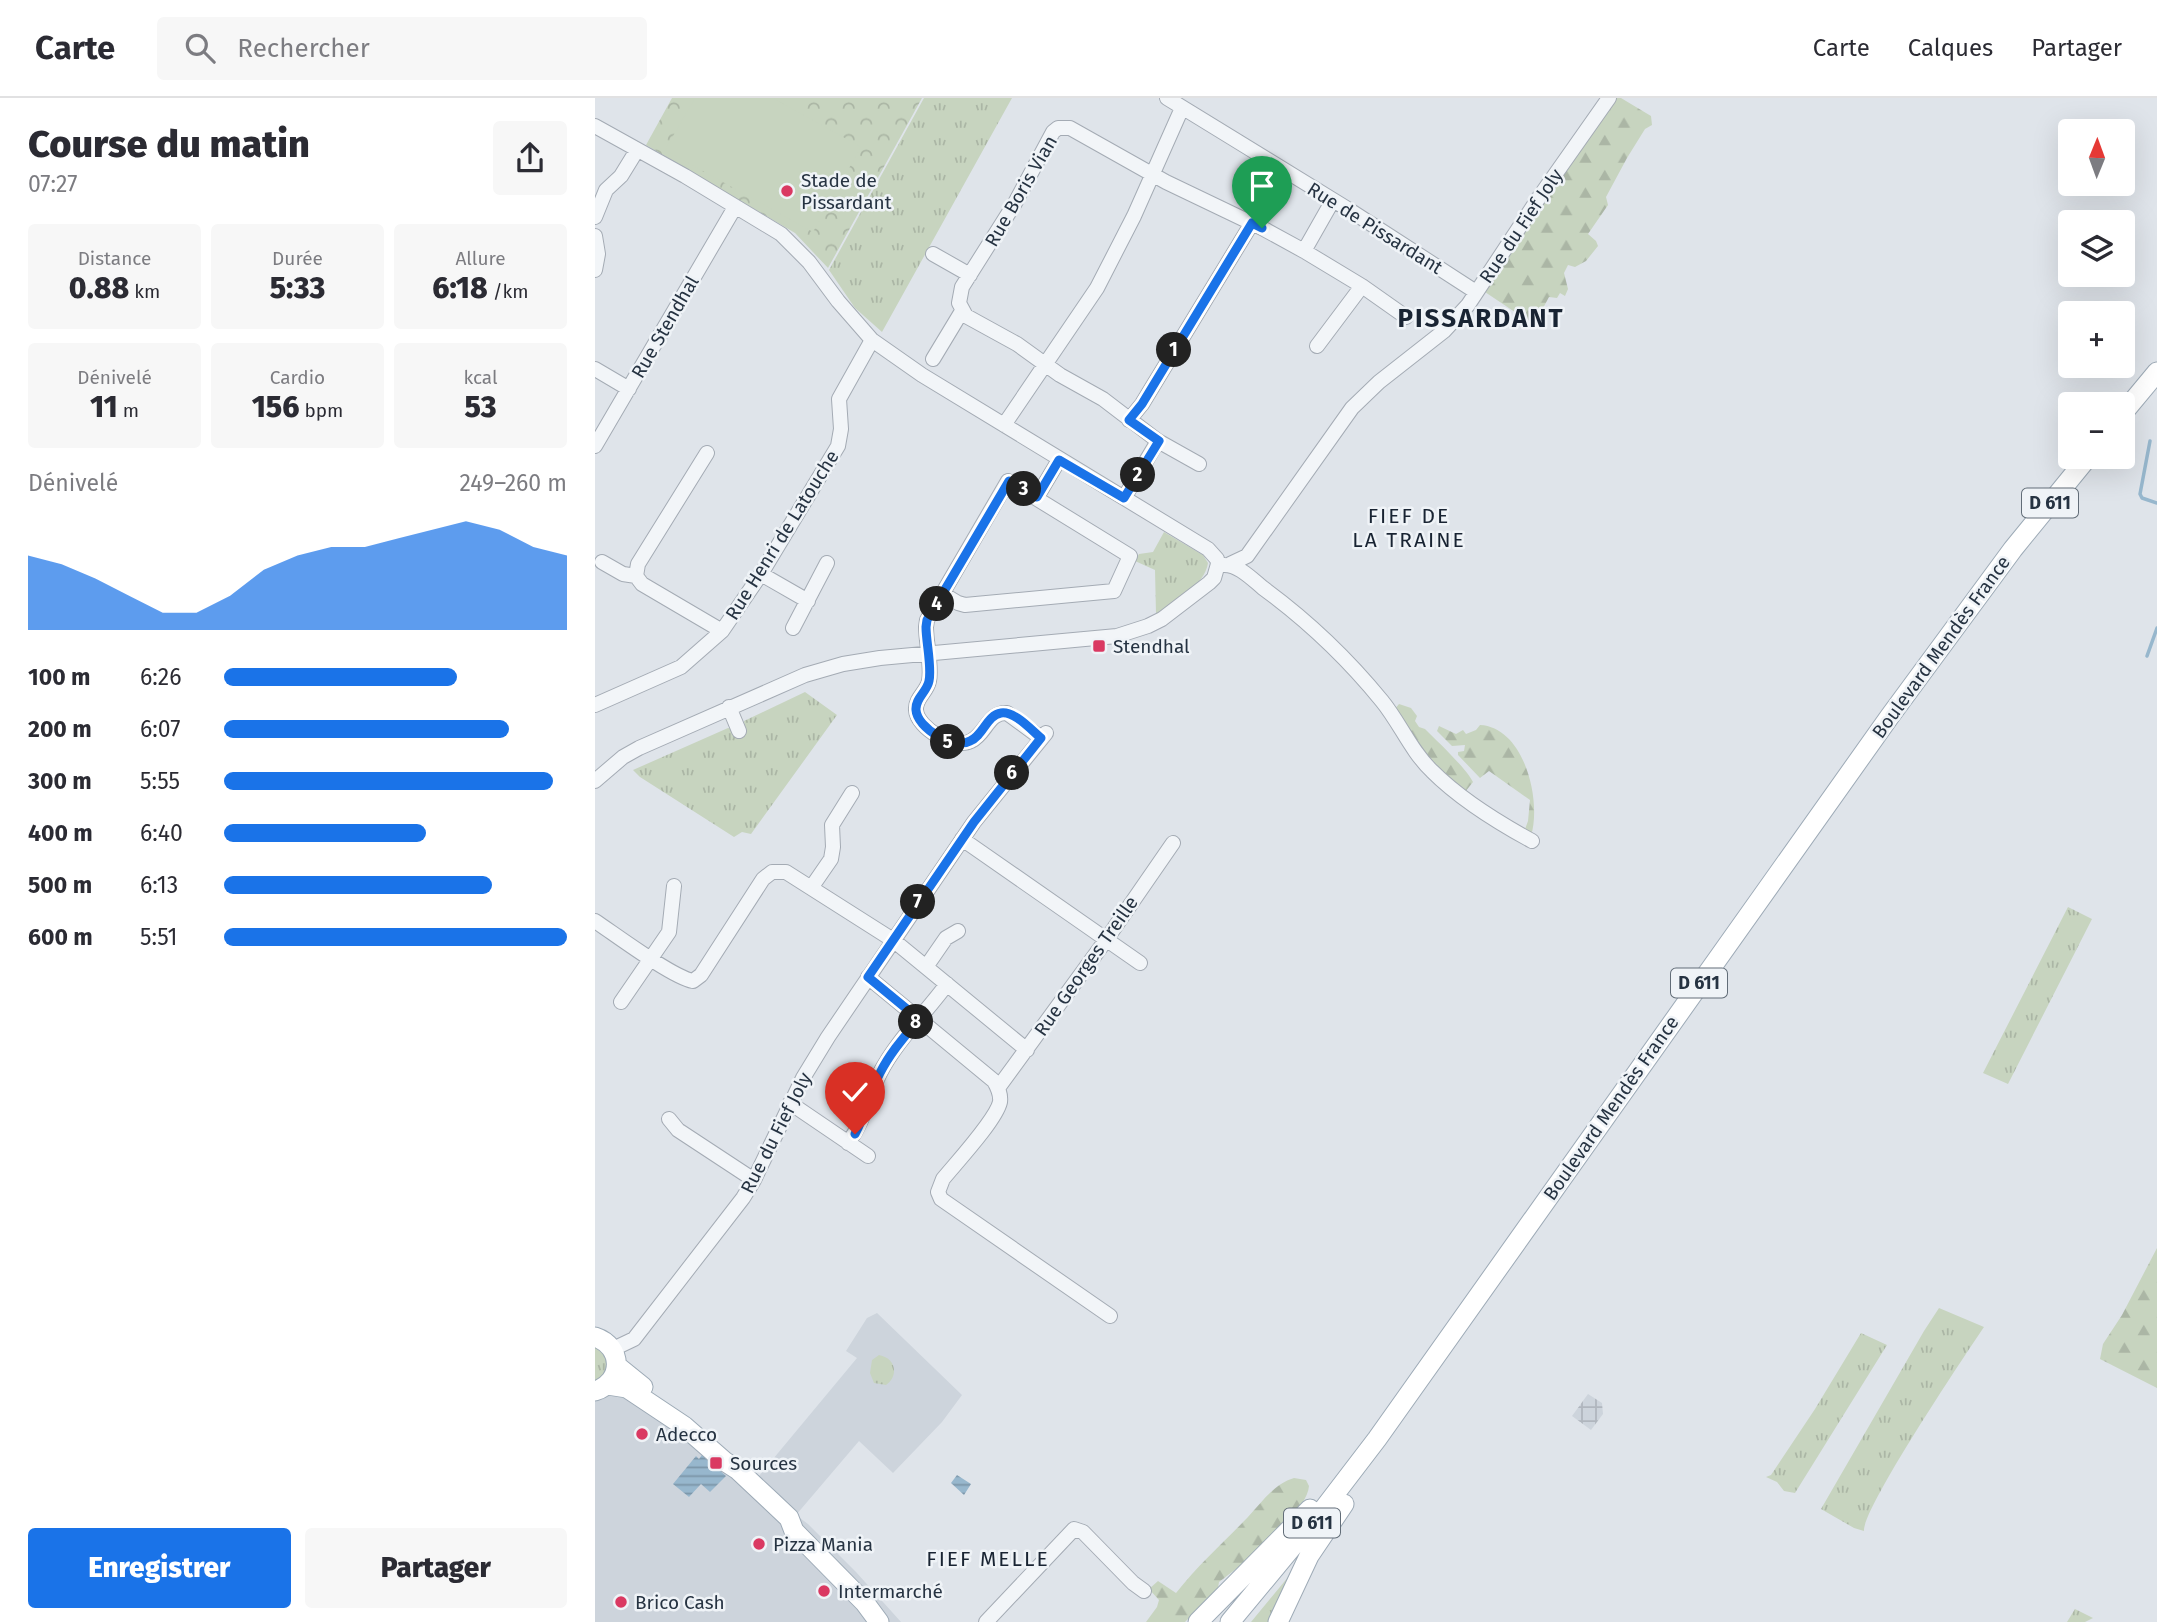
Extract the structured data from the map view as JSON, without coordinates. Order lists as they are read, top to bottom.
{
  "streets": {
    "main road": ["D 611", "Boulevard Mendès France"],
    "street": [
      "Rue Boris Vian",
      "Rue du Fief Joly",
      "Rue de Pissardant",
      "Rue Stendhal",
      "Rue Henri de Latouche",
      "Rue Georges Treille"
    ]
  },
  "crossings": [
    ["Rue du Fief Joly", "Rue de Pissardant"]
  ],
  "districts": ["PISSARDANT", "FIEF DE LA TRAINE", "FIEF MELLE"],
  "places": {
    "other": [
      "Stade de Pissardant",
      "Adecco",
      "Pizza Mania",
      "Intermarché",
      "Brico Cash"
    ],
    "transit": ["Stendhal", "Sources"]
  },
  "north": "top",
  "page": {
    "header": "Carte",
    "search": "Rechercher",
    "nav": ["Carte", "Calques", "Partager"],
    "heading": ["Course du matin", "07:27"],
    "map_buttons": ["+", "−"],
    "stats": [
      ["Distance", "0.88 km"],
      ["Durée", "5:33"],
      ["Allure", "6:18 /km"],
      ["Dénivelé", "11 m"],
      ["Cardio", "156 bpm"],
      ["kcal", "53"]
    ],
    "pins": [
      "1",
      "2",
      "3",
      "4",
      "5",
      "6",
      "7",
      "8"
    ],
    "chart": ["Dénivelé", "249–260 m"],
    "list": [
      {
        "name": "100 m",
        "note": "6:26"
      },
      {
        "name": "200 m",
        "note": "6:07"
      },
      {
        "name": "300 m",
        "note": "5:55"
      },
      {
        "name": "400 m",
        "note": "6:40"
      },
      {
        "name": "500 m",
        "note": "6:13"
      },
      {
        "name": "600 m",
        "note": "5:51"
      }
    ],
    "buttons": ["Enregistrer", "Partager"]
  }
}
